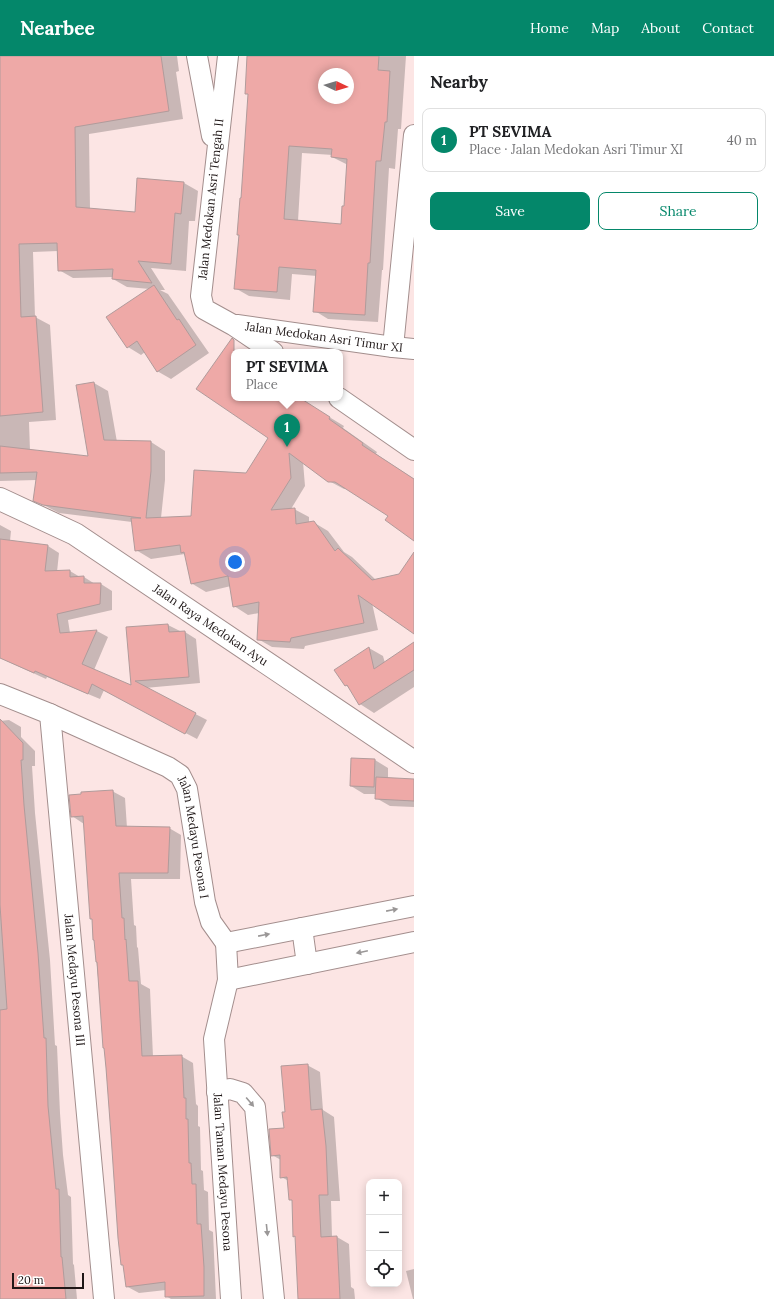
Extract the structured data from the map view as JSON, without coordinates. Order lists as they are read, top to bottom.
{
  "streets": {
    "street": [
      "Jalan Medokan Asri Tengah II",
      "Jalan Medokan Asri Timur XI",
      "Jalan Raya Medokan Ayu",
      "Jalan Medayu Pesona I",
      "Jalan Medayu Pesona III",
      "Jalan Taman Medayu Pesona"
    ]
  },
  "crossings": [
    ["Jalan Medokan Asri Tengah II", "Jalan Medokan Asri Timur XI"],
    ["Jalan Medayu Pesona I", "Jalan Medayu Pesona III"]
  ],
  "scale_bar": "20 m",
  "north": "right",
  "page": {
    "header": "Nearbee",
    "nav": [
      "Home",
      "Map",
      "About",
      "Contact"
    ],
    "heading": "Nearby",
    "list": [
      {
        "mark": "1",
        "name": "PT SEVIMA",
        "note": "Place · Jalan Medokan Asri Timur XI",
        "value": "40 m"
      }
    ],
    "buttons": ["Save", "Share"],
    "popup": ["PT SEVIMA", "Place"],
    "pins": "1",
    "map_buttons": ["+", "−"],
    "scale": "20 m"
  }
}
